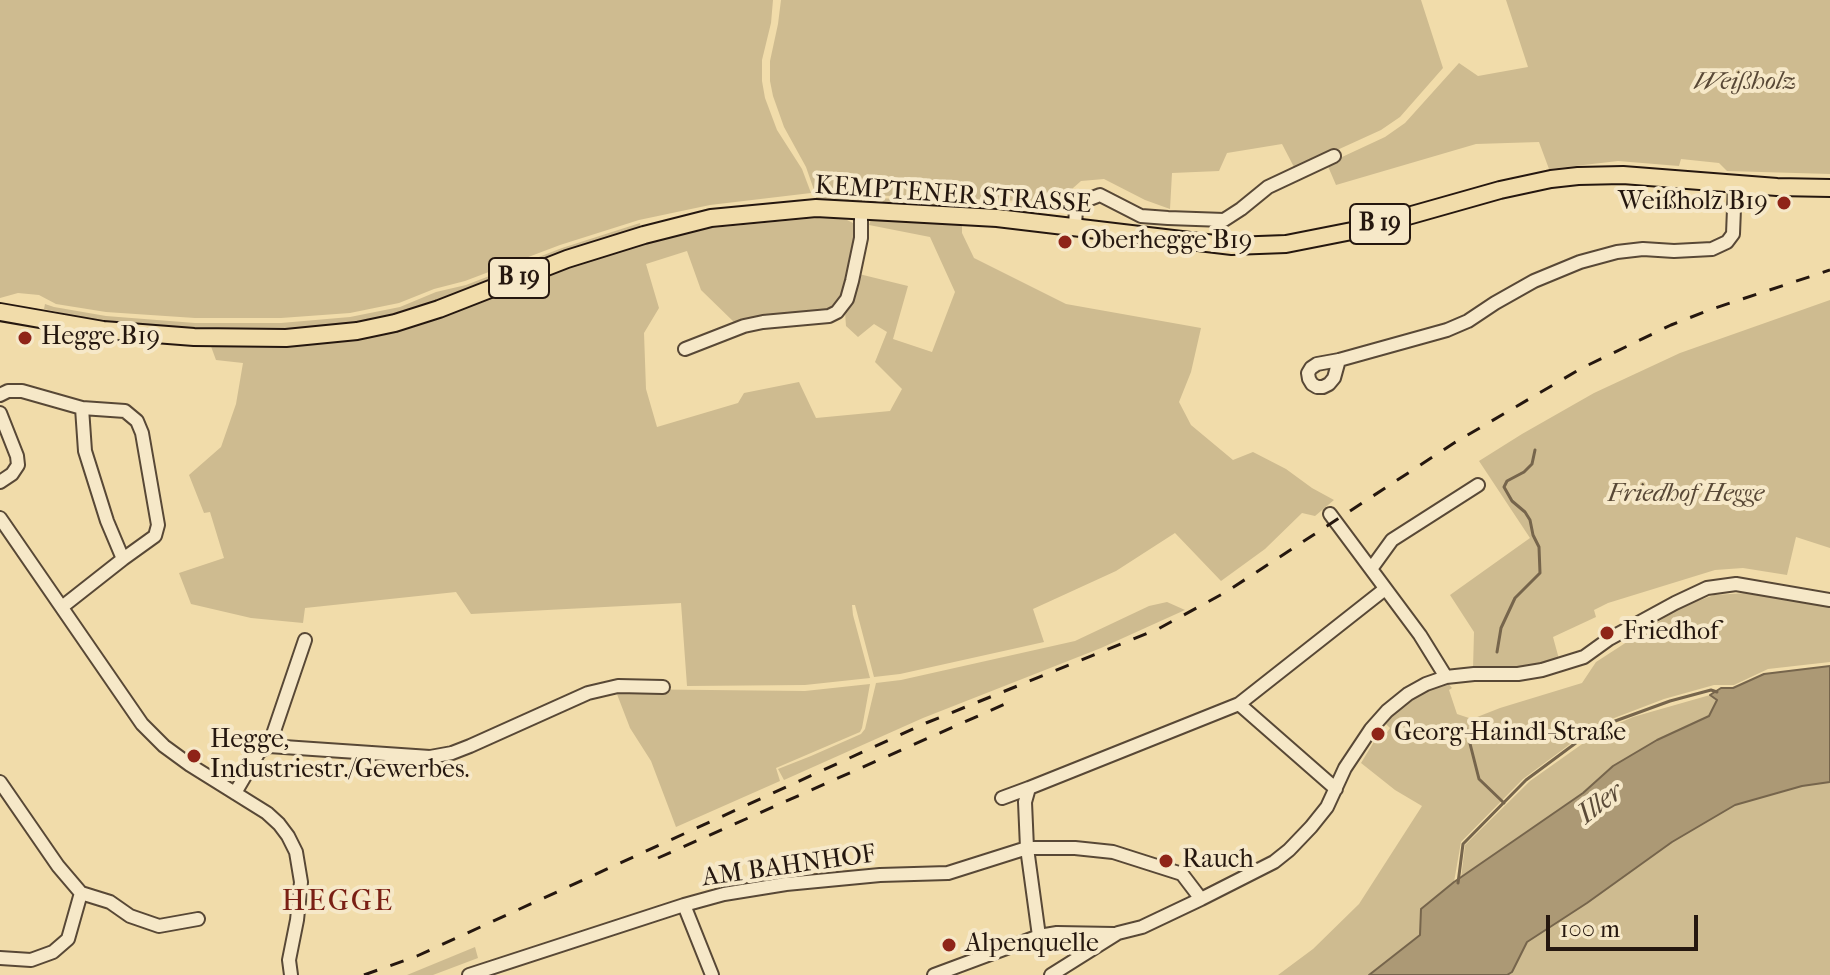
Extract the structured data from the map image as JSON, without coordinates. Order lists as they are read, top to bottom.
{
  "streets": {
    "main road": ["KEMPTENER STRASSE", "B 19"],
    "street": ["AM BAHNHOF"]
  },
  "crossings": [
    ["KEMPTENER STRASSE", "B 19"]
  ],
  "districts": ["HEGGE"],
  "water": ["Iller"],
  "parks": ["Weißholz", "Friedhof Hegge"],
  "places": [
    "Weißholz B19",
    "Oberhegge B19",
    "Hegge B19",
    "Friedhof",
    "Georg-Haindl-Straße",
    "Hegge, Industriestr./Gewerbes.",
    "Rauch",
    "Alpenquelle"
  ],
  "scale_bar": "100 m"
}
